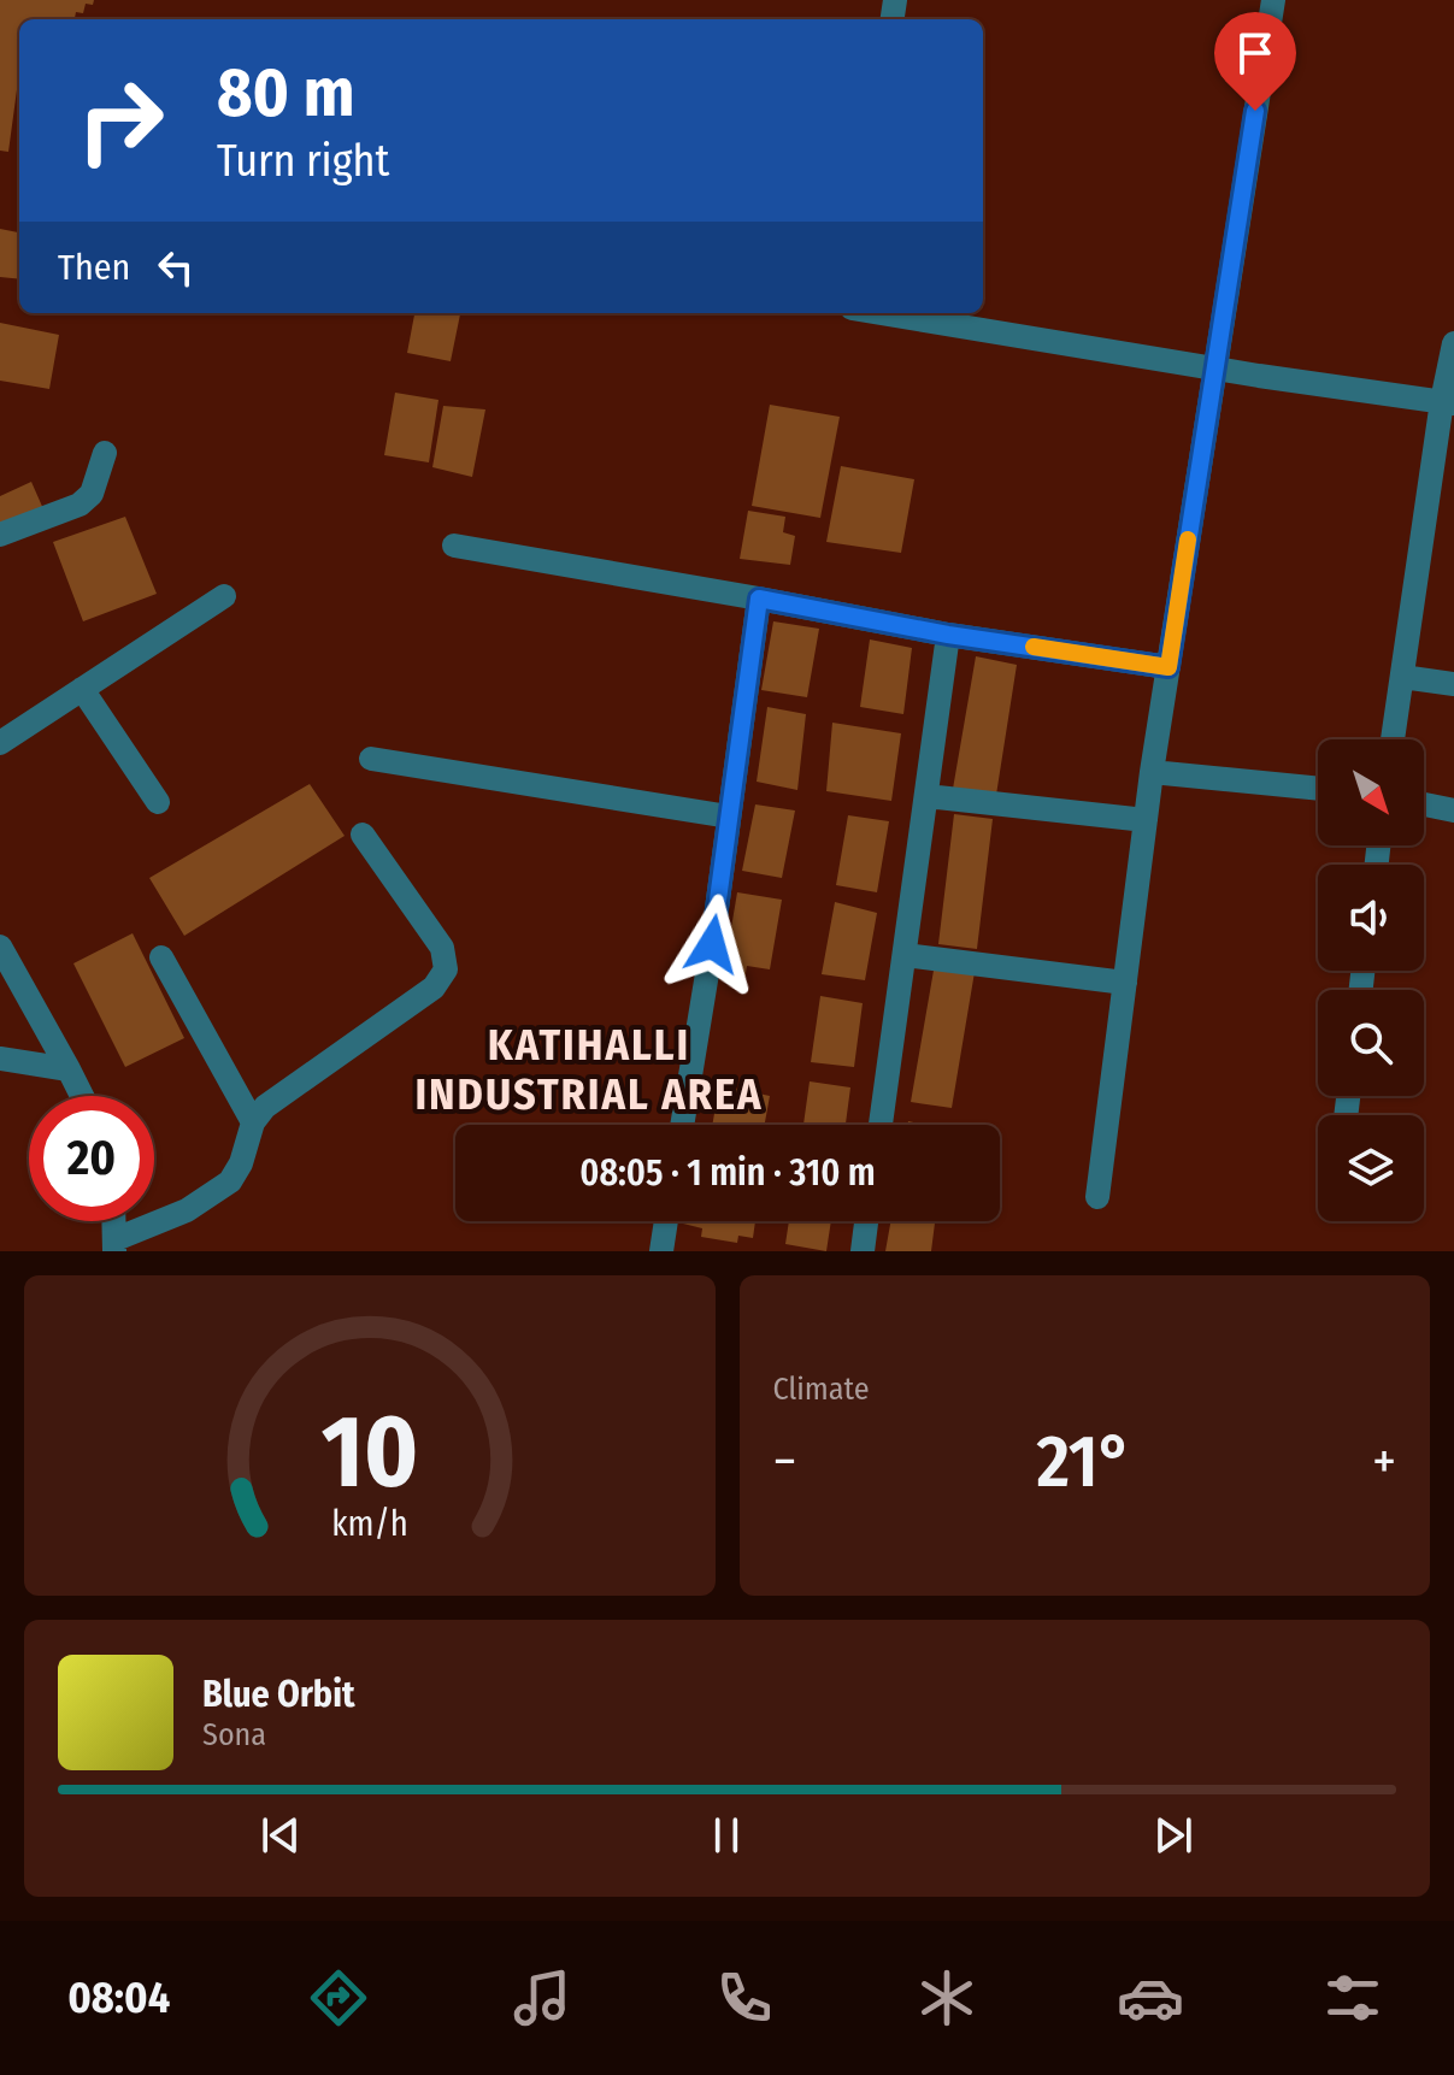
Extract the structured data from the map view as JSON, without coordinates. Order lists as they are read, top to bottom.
{
  "districts": ["KATIHALLI INDUSTRIAL AREA"],
  "north": "bottom right",
  "page": {
    "turn": ["80 m", "Turn right"],
    "then": "Then",
    "limit": "20",
    "trip": "08:05 · 1 min · 310 m",
    "tile": "Climate",
    "heat": ["−", "21°", "+"],
    "song": ["Blue Orbit", "Sona"],
    "tabs": "08:04",
    "gauge": ["10", "km/h"]
  }
}
